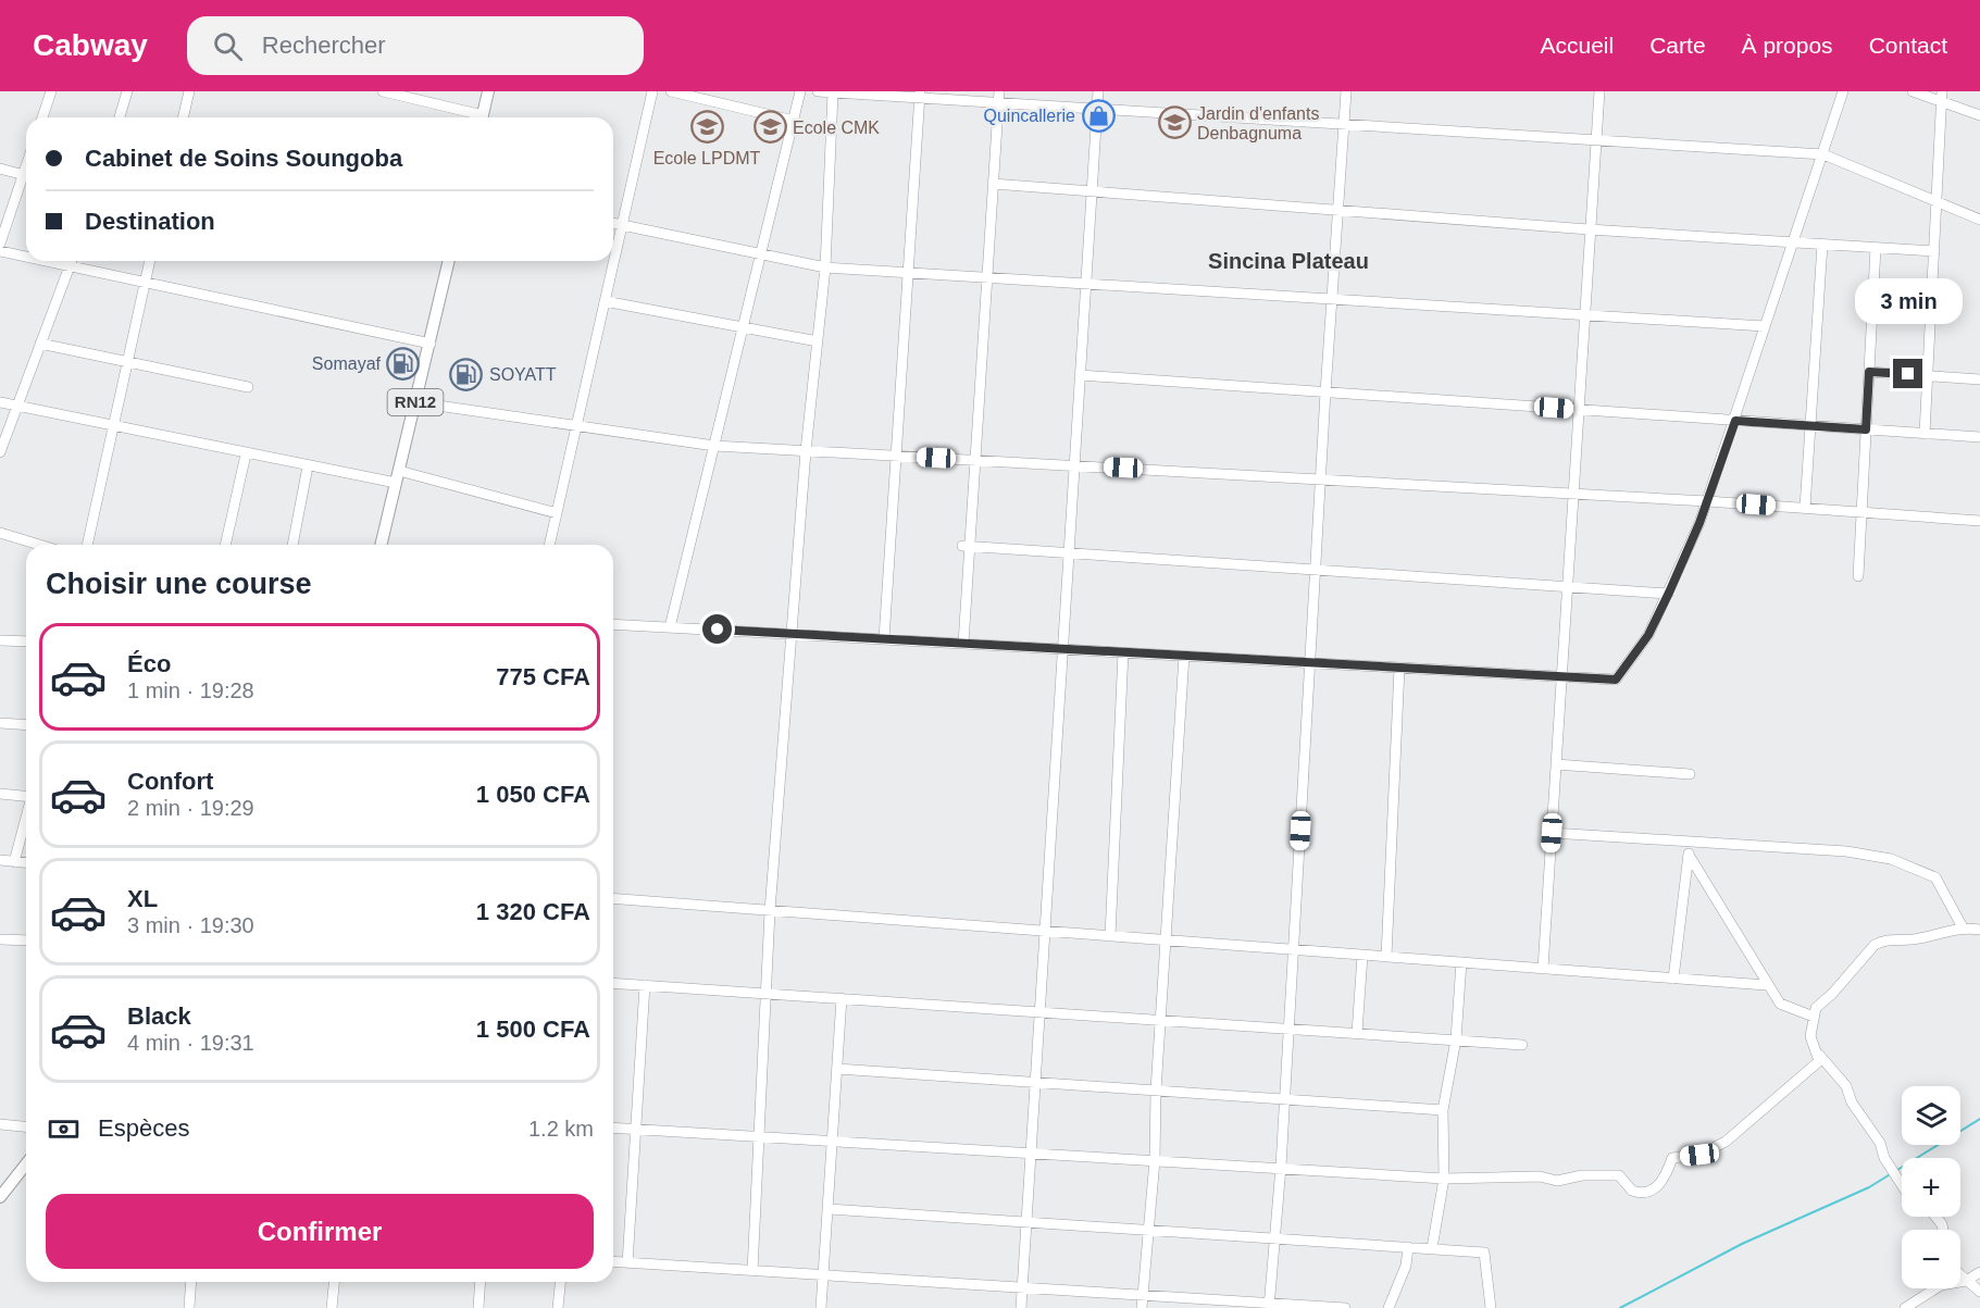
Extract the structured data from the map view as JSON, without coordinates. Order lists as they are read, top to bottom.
{
  "streets": {
    "main road": ["RN12"]
  },
  "districts": ["Sincina Plateau"],
  "places": {
    "shop": ["Quincallerie"],
    "school or university": ["Jardin d'enfants Denbagnuma", "Ecole LPDMT", "Ecole CMK"],
    "fuel station": ["Somayaf", "SOYATT"]
  },
  "page": {
    "header": "Cabway",
    "search": "Rechercher",
    "nav": [
      "Accueil",
      "Carte",
      "À propos",
      "Contact"
    ],
    "banner": ["Cabinet de Soins Soungoba", "Destination"],
    "bubble": "3 min",
    "heading": "Choisir une course",
    "list": [
      {
        "name": "Éco",
        "note": "1 min · 19:28",
        "value": "775 CFA"
      },
      {
        "name": "Confort",
        "note": "2 min · 19:29",
        "value": "1 050 CFA"
      },
      {
        "name": "XL",
        "note": "3 min · 19:30",
        "value": "1 320 CFA"
      },
      {
        "name": "Black",
        "note": "4 min · 19:31",
        "value": "1 500 CFA"
      }
    ],
    "map_buttons": ["+", "−"],
    "pay": ["Espèces", "1.2 km"],
    "buttons": "Confirmer"
  }
}
